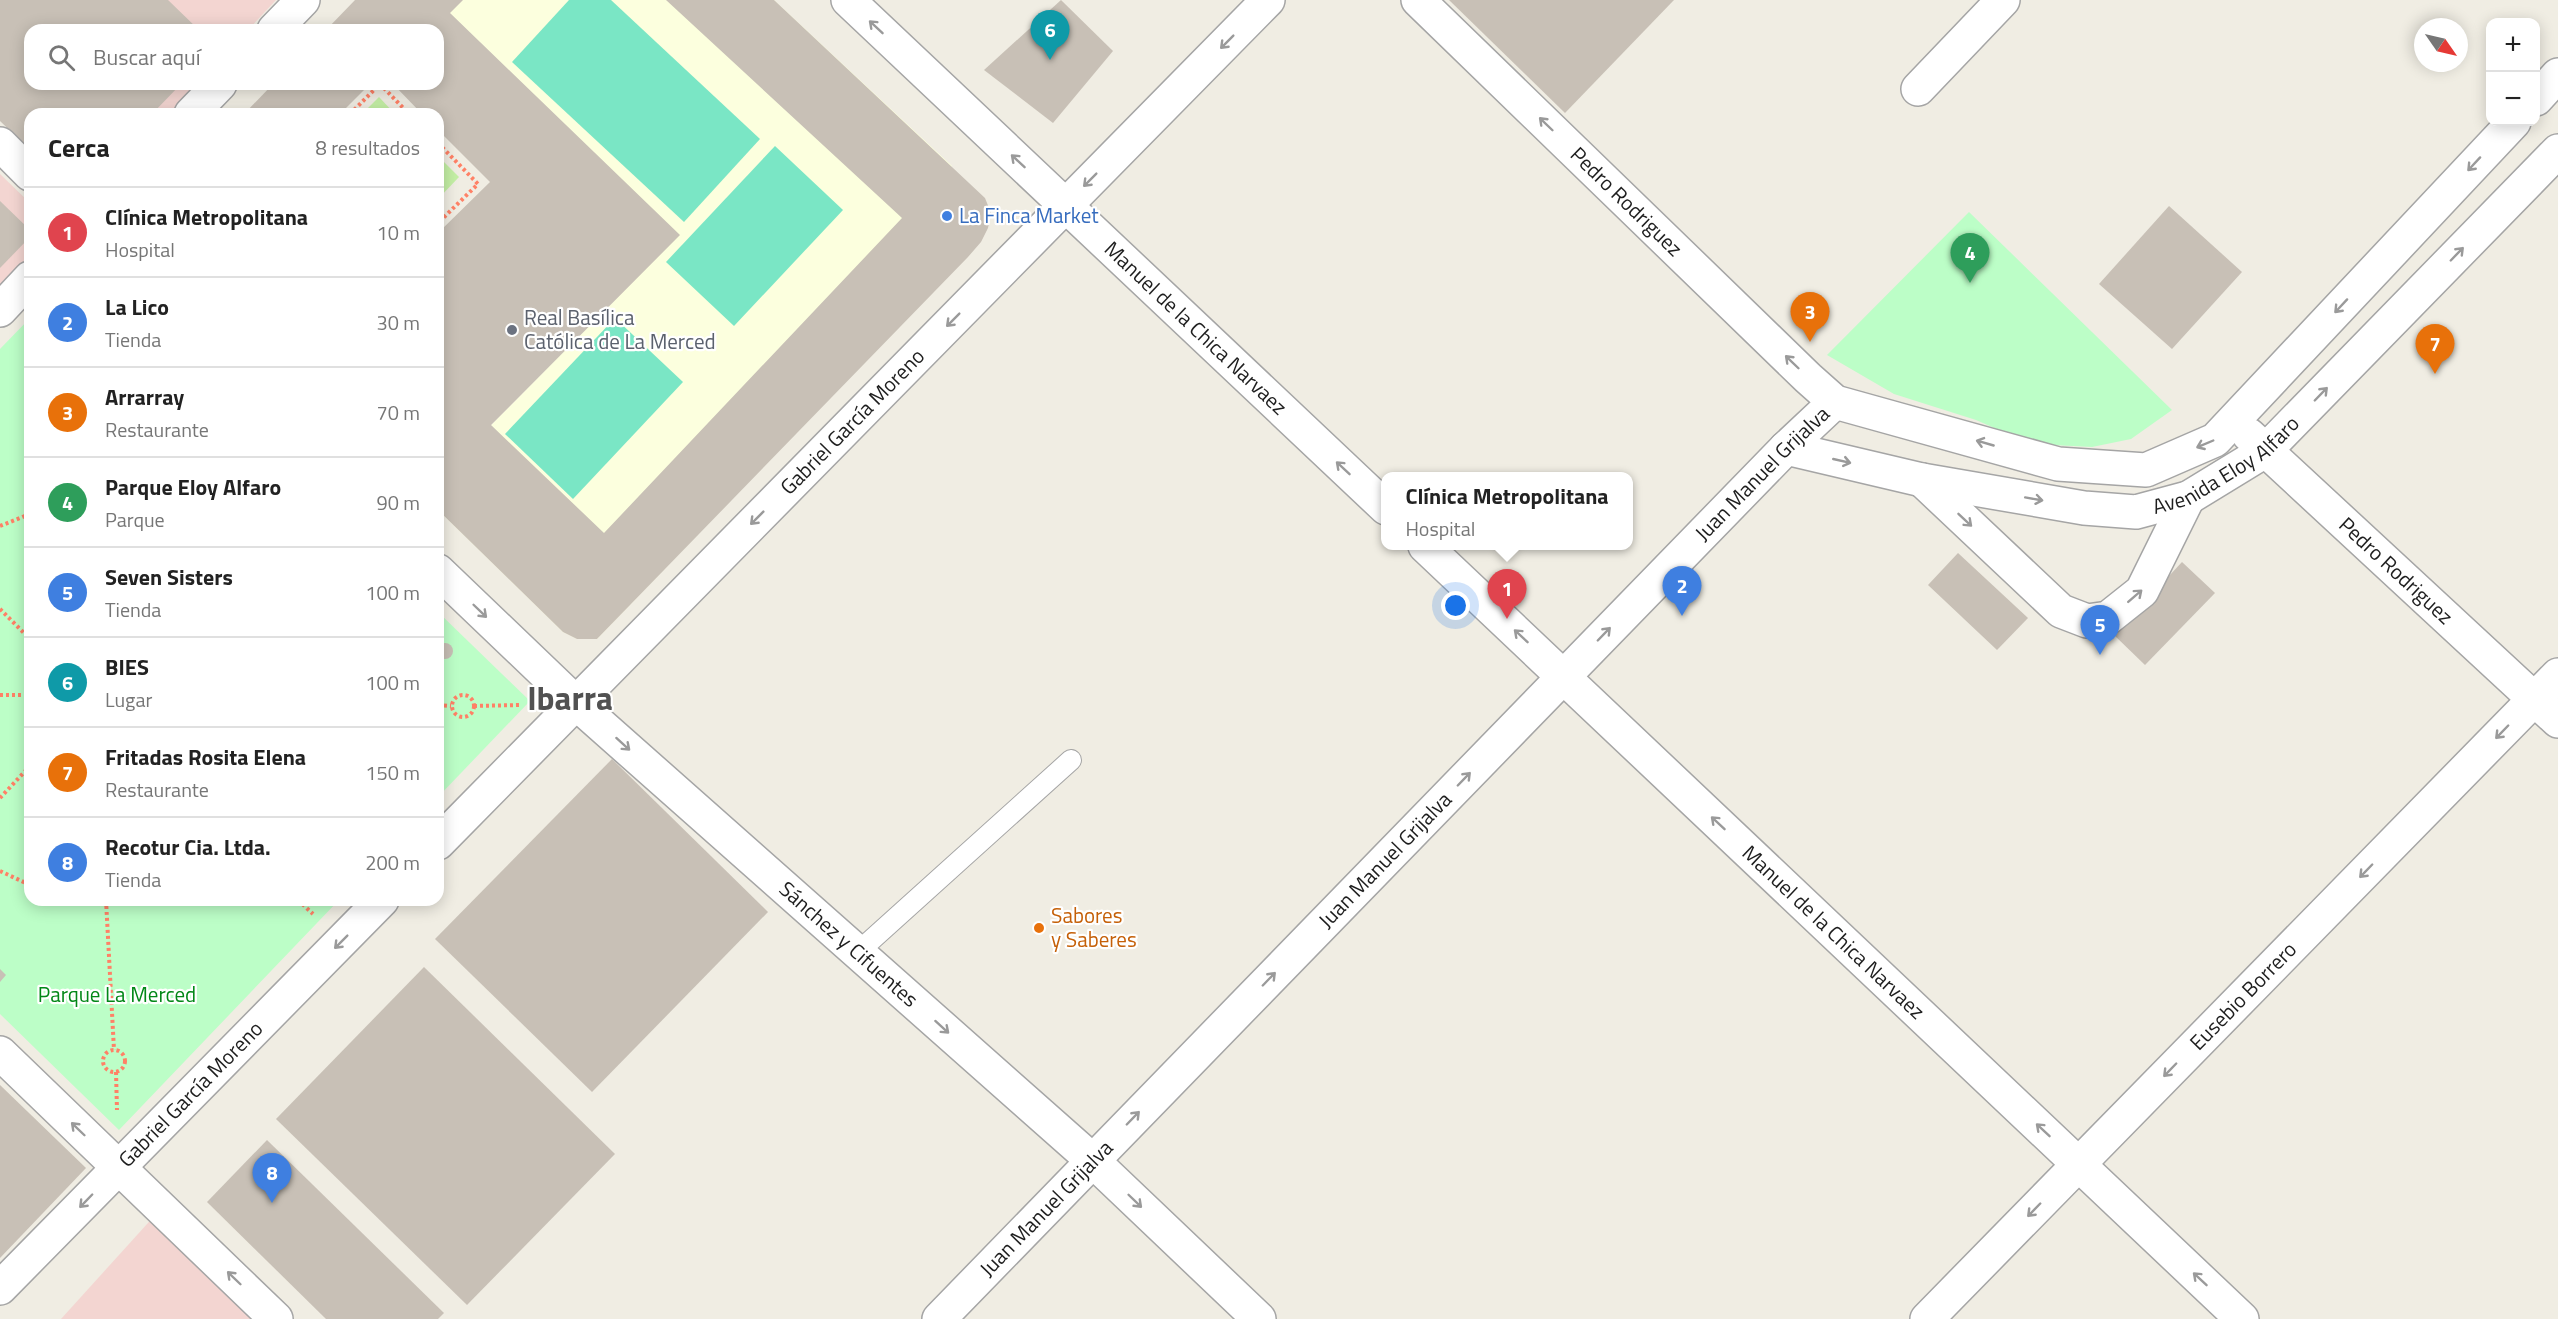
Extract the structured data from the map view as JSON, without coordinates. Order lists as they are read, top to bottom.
{
  "streets": {
    "street": [
      "Pedro Rodriguez",
      "Manuel de la Chica Narvaez",
      "Gabriel García Moreno",
      "Avenida Eloy Alfaro",
      "Juan Manuel Grijalva",
      "Sánchez y Cifuentes",
      "Eusebio Borrero"
    ]
  },
  "crossings": [
    ["Pedro Rodriguez", "Avenida Eloy Alfaro"],
    ["Pedro Rodriguez", "Juan Manuel Grijalva"],
    ["Pedro Rodriguez", "Eusebio Borrero"],
    ["Manuel de la Chica Narvaez", "Gabriel García Moreno"],
    ["Manuel de la Chica Narvaez", "Juan Manuel Grijalva"],
    ["Manuel de la Chica Narvaez", "Eusebio Borrero"],
    ["Gabriel García Moreno", "Sánchez y Cifuentes"],
    ["Avenida Eloy Alfaro", "Juan Manuel Grijalva"],
    ["Juan Manuel Grijalva", "Sánchez y Cifuentes"]
  ],
  "one_way": [
    "Pedro Rodriguez",
    "Manuel de la Chica Narvaez",
    "Gabriel García Moreno",
    "Juan Manuel Grijalva",
    "Sánchez y Cifuentes",
    "Eusebio Borrero"
  ],
  "districts": ["Ibarra"],
  "parks": ["Parque La Merced"],
  "places": ["La Finca Market", "Real Basílica Católica de La Merced", "Sabores y Saberes"],
  "north": "bottom right",
  "page": {
    "pins": [
      "6",
      "4",
      "3",
      "7",
      "2",
      "1",
      "5",
      "8"
    ],
    "map_buttons": ["+", "−"],
    "search": "Buscar aquí",
    "heading": ["Cerca", "8 resultados"],
    "list": [
      {
        "mark": "1",
        "name": "Clínica Metropolitana",
        "note": "Hospital",
        "value": "10 m"
      },
      {
        "mark": "2",
        "name": "La Lico",
        "note": "Tienda",
        "value": "30 m"
      },
      {
        "mark": "3",
        "name": "Arrarray",
        "note": "Restaurante",
        "value": "70 m"
      },
      {
        "mark": "4",
        "name": "Parque Eloy Alfaro",
        "note": "Parque",
        "value": "90 m"
      },
      {
        "mark": "5",
        "name": "Seven Sisters",
        "note": "Tienda",
        "value": "100 m"
      },
      {
        "mark": "6",
        "name": "BIES",
        "note": "Lugar",
        "value": "100 m"
      },
      {
        "mark": "7",
        "name": "Fritadas Rosita Elena",
        "note": "Restaurante",
        "value": "150 m"
      },
      {
        "mark": "8",
        "name": "Recotur Cia. Ltda.",
        "note": "Tienda",
        "value": "200 m"
      }
    ],
    "popup": ["Clínica Metropolitana", "Hospital"]
  }
}
